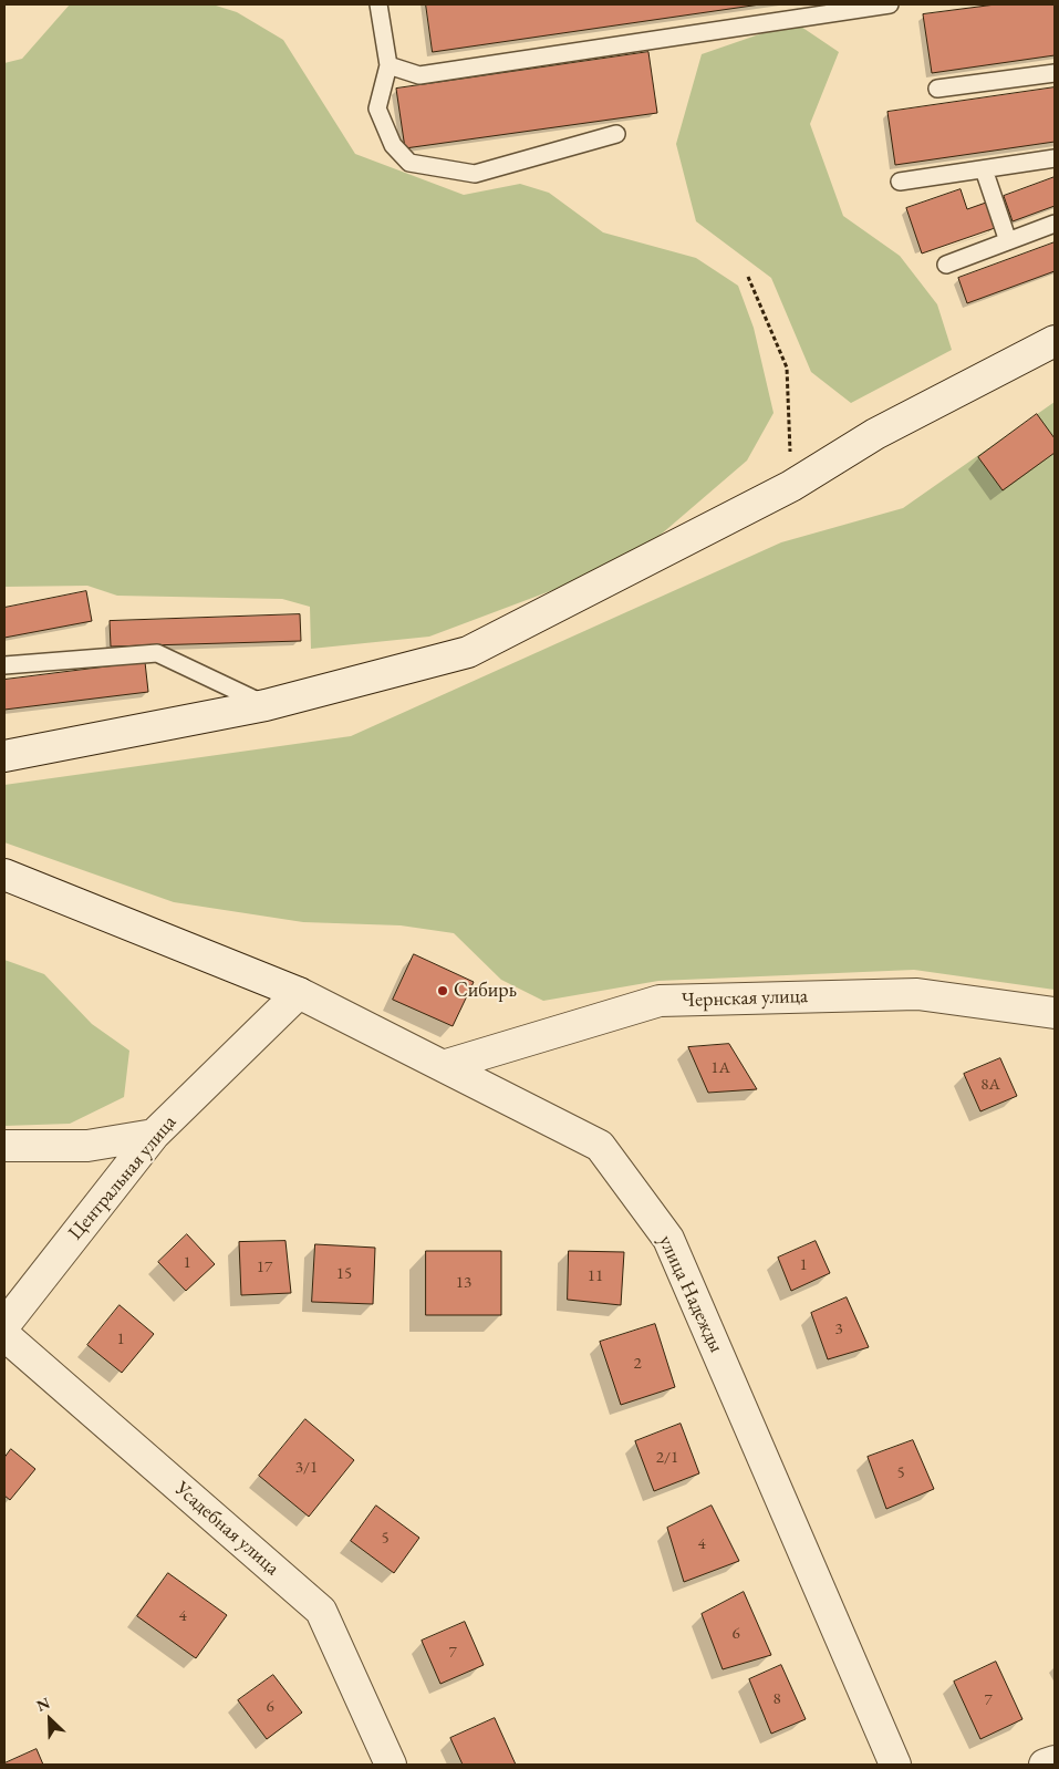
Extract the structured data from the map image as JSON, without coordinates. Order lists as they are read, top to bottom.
{
  "streets": {
    "street": [
      "Чернская улица",
      "Центральная улица",
      "улица Надежды",
      "Усадебная улица"
    ]
  },
  "crossings": [
    ["Чернская улица", "улица Надежды"],
    ["Центральная улица", "улица Надежды"]
  ],
  "places": ["Сибирь"],
  "house_numbers": [
    "1А",
    "8А",
    "1",
    "1",
    "17",
    "15",
    "11",
    "13",
    "3",
    "1",
    "2",
    "2/1",
    "3/1",
    "5",
    "5",
    "4",
    "4",
    "6",
    "7",
    "8",
    "7",
    "6"
  ],
  "north": "top left"
}
